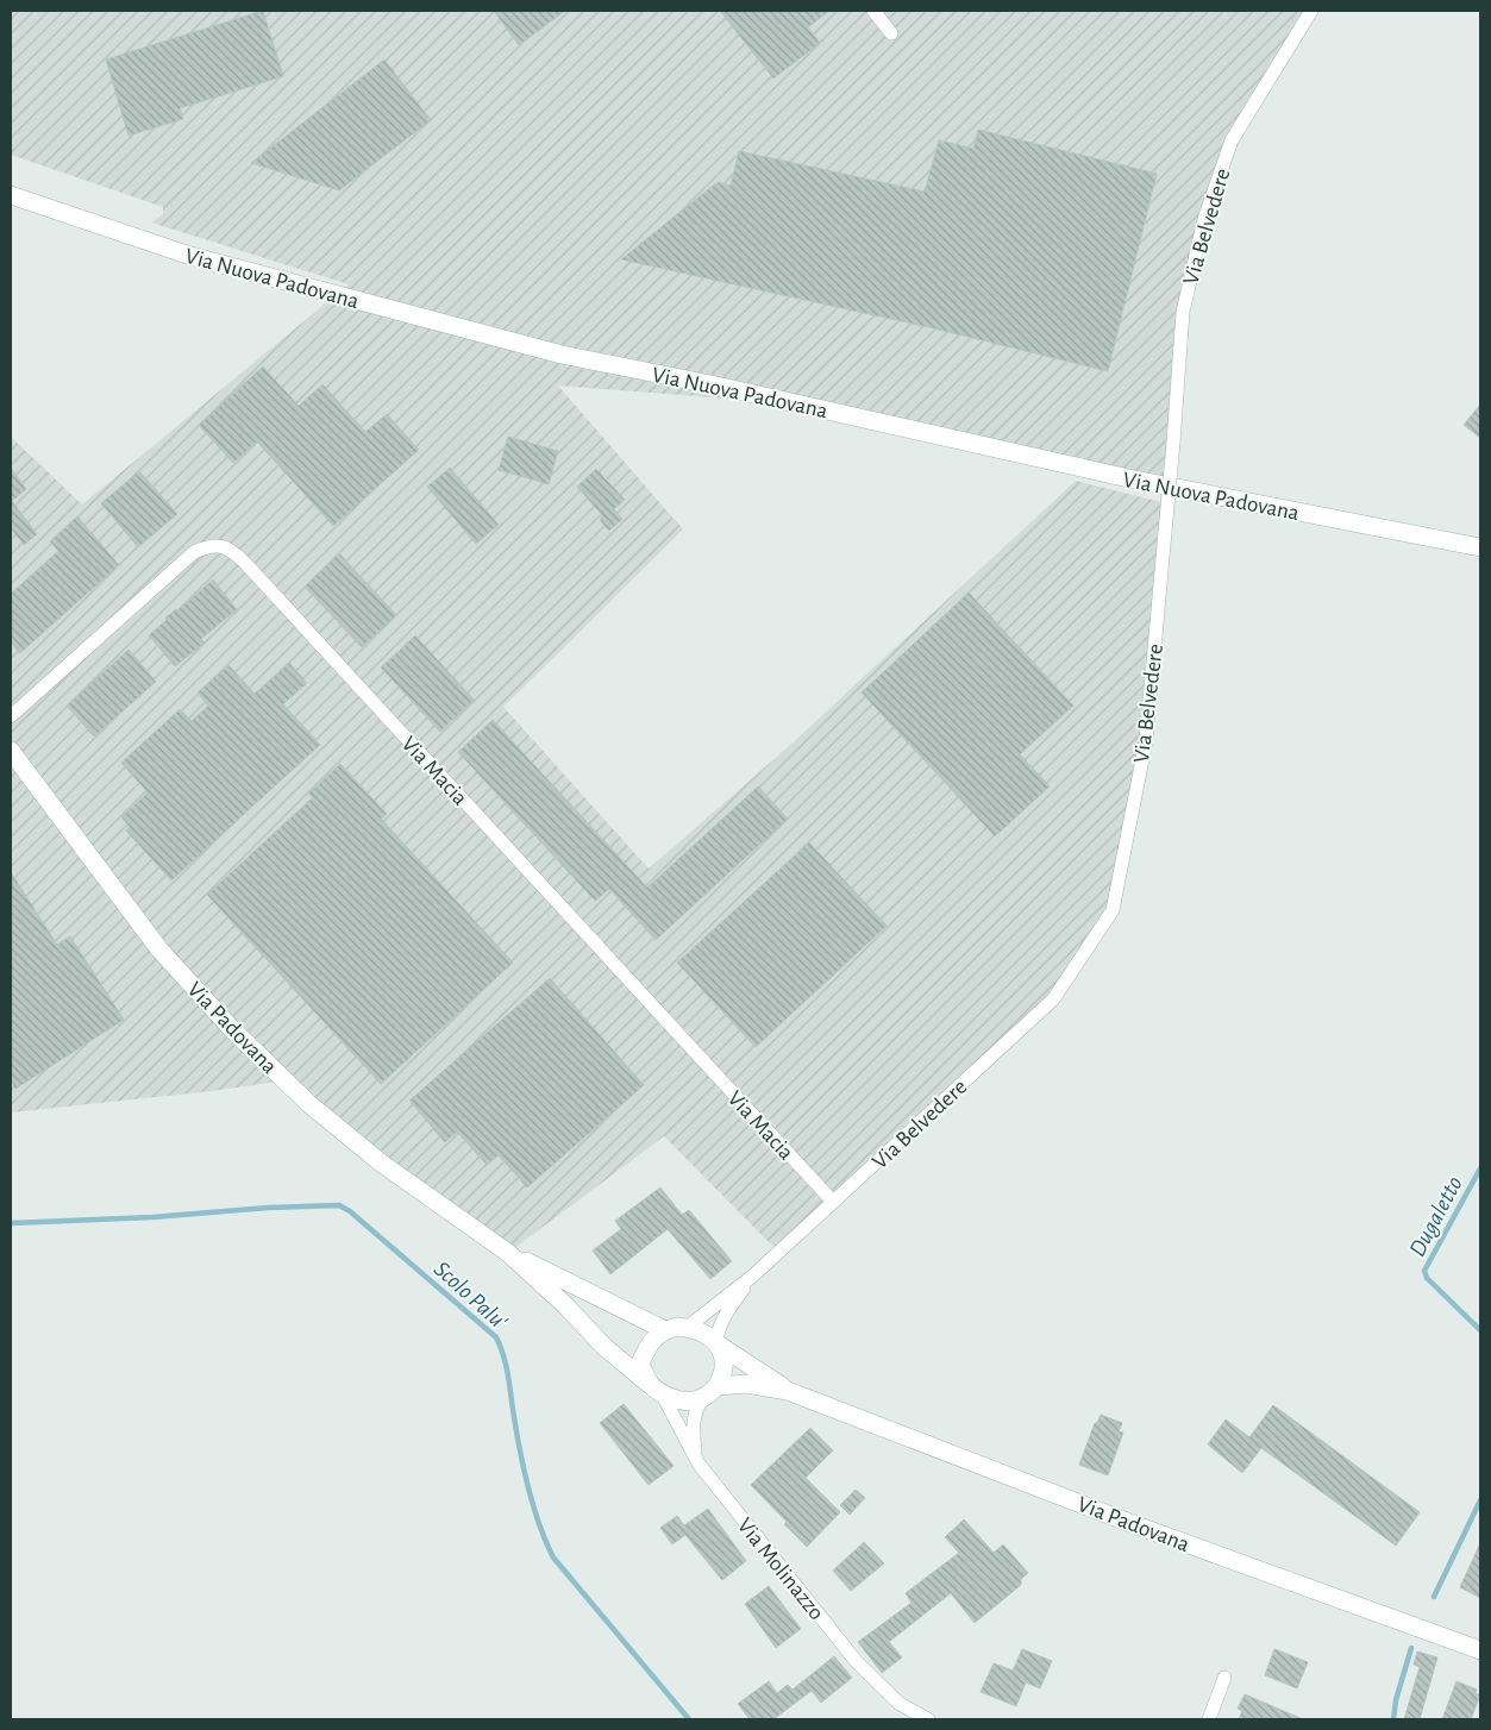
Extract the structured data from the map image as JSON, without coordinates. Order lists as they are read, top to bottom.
{
  "streets": {
    "street": [
      "Via Belvedere",
      "Via Nuova Padovana",
      "Via Macia",
      "Via Padovana",
      "Via Molinazzo"
    ]
  },
  "crossings": [
    ["Via Belvedere", "Via Macia"],
    ["Via Belvedere", "Via Padovana"],
    ["Via Belvedere", "Via Molinazzo"],
    ["Via Padovana", "Via Molinazzo"]
  ],
  "water": ["Dugaletto", "Scolo Palu'"]
}
